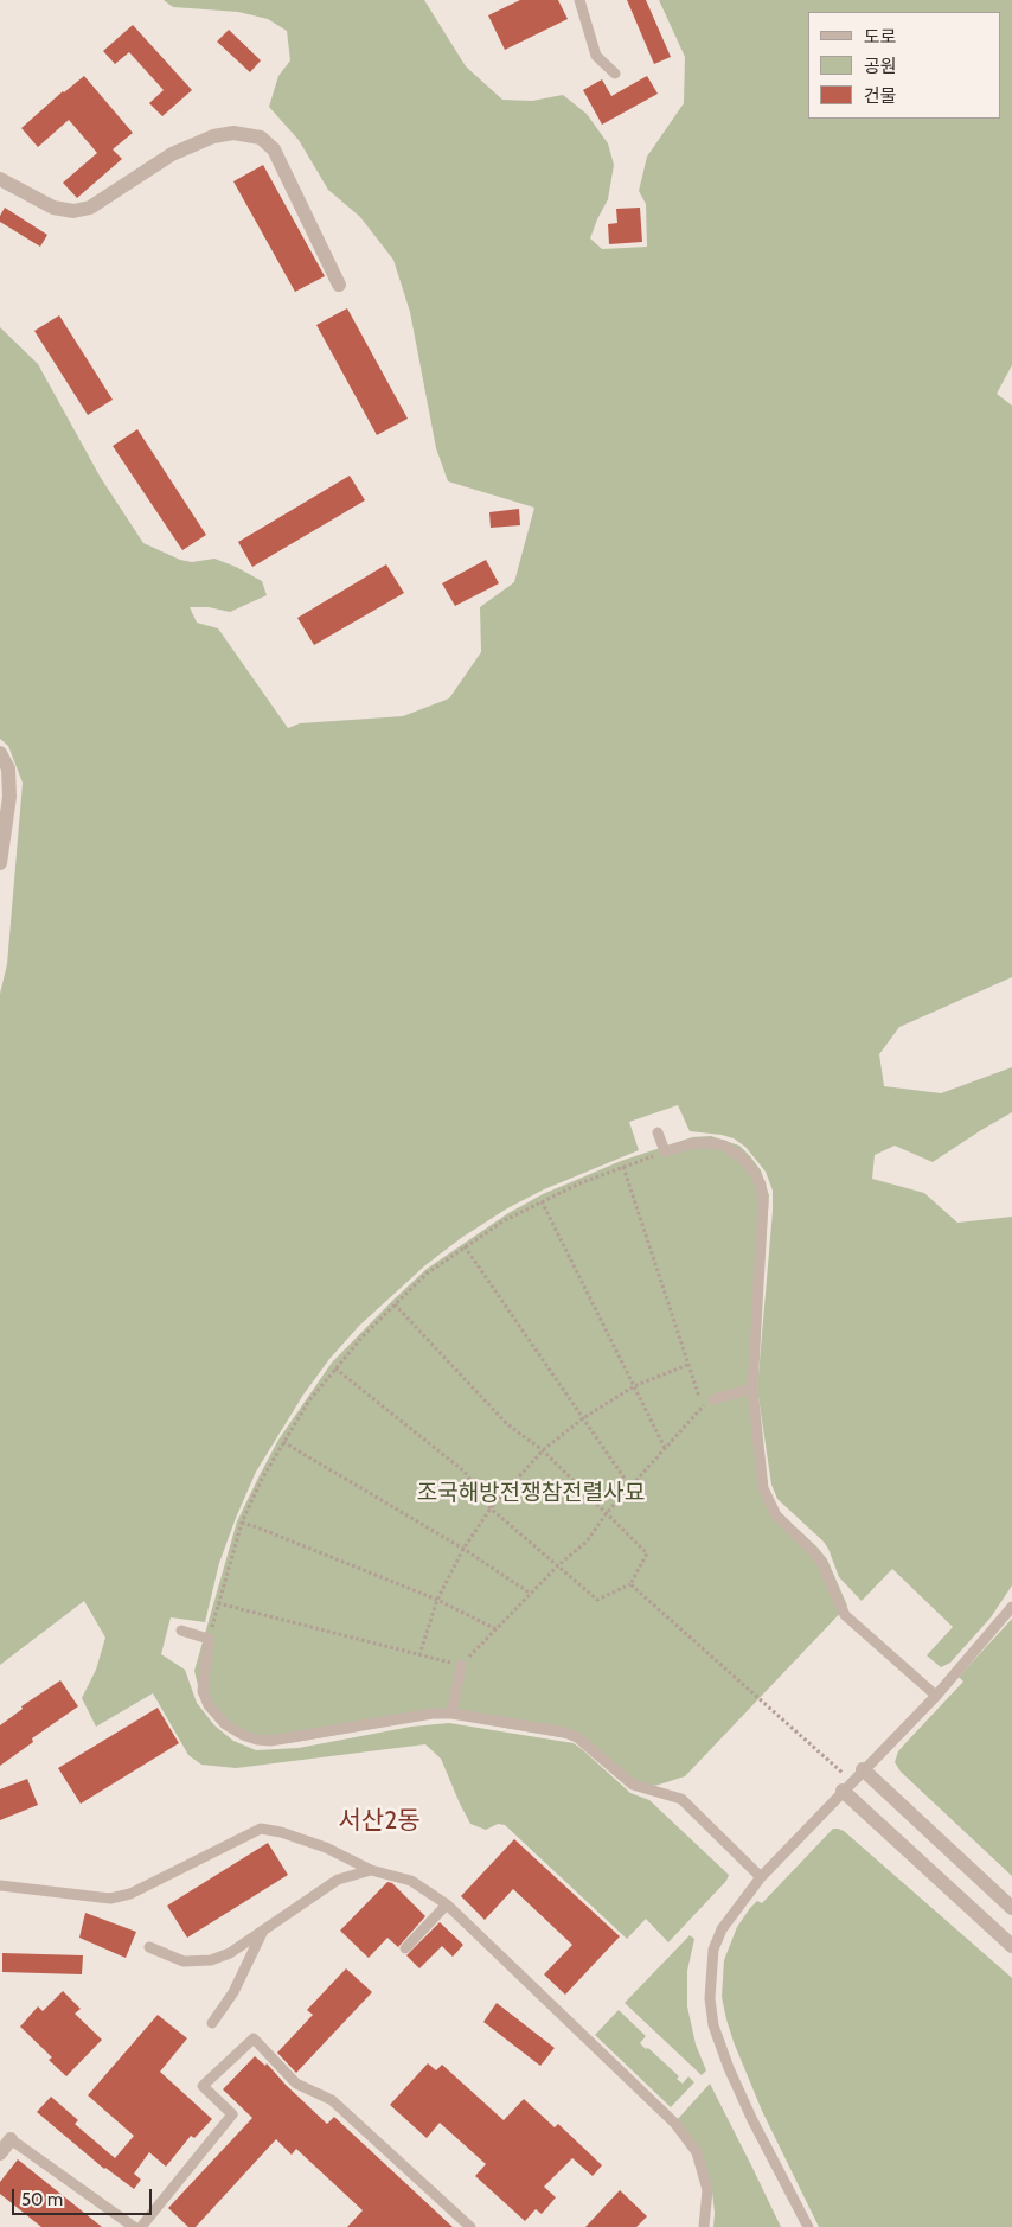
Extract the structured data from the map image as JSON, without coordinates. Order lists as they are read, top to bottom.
{
  "districts": ["서산2동"],
  "parks": ["조국해방전쟁참전렬사묘"],
  "legend": ["도로", "공원", "건물"],
  "scale_bar": "50 m"
}
